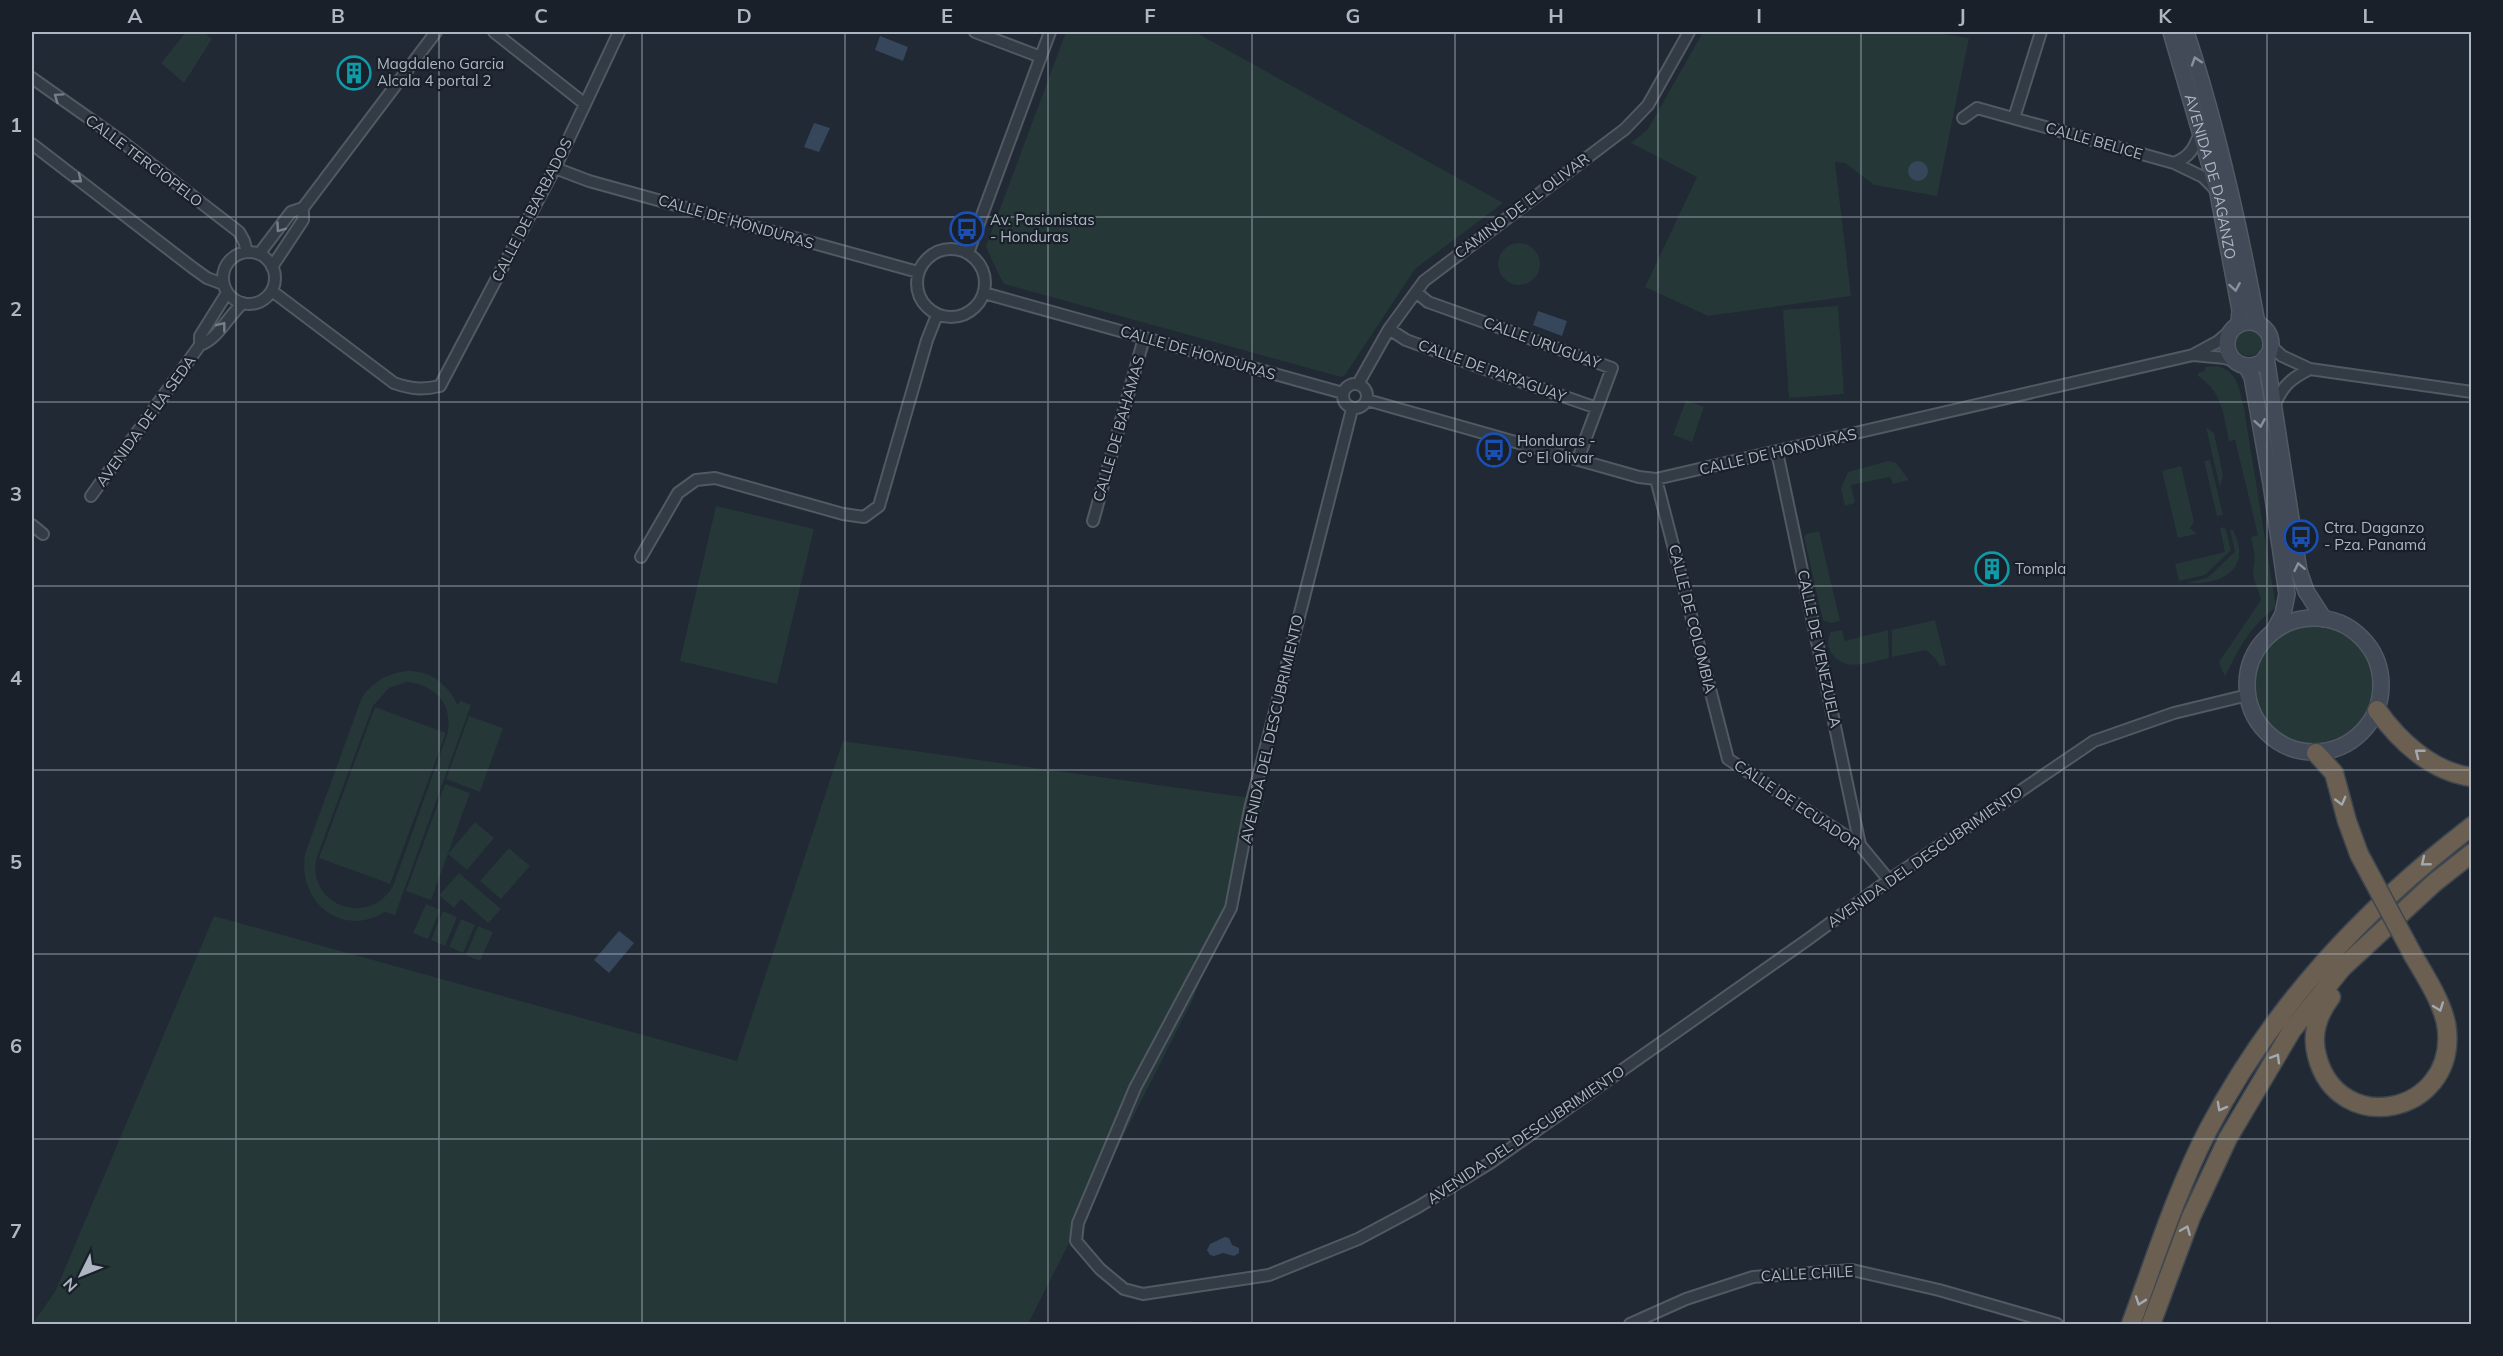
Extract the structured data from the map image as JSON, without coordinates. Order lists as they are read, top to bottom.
{
  "streets": {
    "main road": ["AVENIDA DE DAGANZO"],
    "street": [
      "CALLE BELICE",
      "CALLE TERCIOPELO",
      "CAMINO DE EL OLIVAR",
      "CALLE DE BARBADOS",
      "CALLE DE HONDURAS",
      "CALLE URUGUAY",
      "CALLE DE PARAGUAY",
      "AVENIDA DE LA SEDA",
      "CALLE DE BAHAMAS",
      "CALLE DE COLOMBIA",
      "CALLE DE VENEZUELA",
      "AVENIDA DEL DESCUBRIMIENTO",
      "CALLE DE ECUADOR",
      "CALLE CHILE"
    ]
  },
  "crossings": [
    ["CALLE BELICE", "AVENIDA DE DAGANZO"],
    ["CALLE TERCIOPELO", "CALLE DE BARBADOS"],
    ["CALLE TERCIOPELO", "AVENIDA DE LA SEDA"],
    ["AVENIDA DE DAGANZO", "CALLE DE HONDURAS"],
    ["CAMINO DE EL OLIVAR", "CALLE DE HONDURAS"],
    ["CAMINO DE EL OLIVAR", "CALLE URUGUAY"],
    ["CAMINO DE EL OLIVAR", "CALLE DE PARAGUAY"],
    ["CAMINO DE EL OLIVAR", "AVENIDA DEL DESCUBRIMIENTO"],
    ["CALLE DE BARBADOS", "CALLE DE HONDURAS"],
    ["CALLE DE BARBADOS", "AVENIDA DE LA SEDA"],
    ["CALLE DE HONDURAS", "CALLE URUGUAY"],
    ["CALLE DE HONDURAS", "CALLE DE BAHAMAS"],
    ["CALLE DE HONDURAS", "CALLE DE COLOMBIA"],
    ["CALLE DE HONDURAS", "CALLE DE VENEZUELA"],
    ["CALLE DE HONDURAS", "AVENIDA DEL DESCUBRIMIENTO"],
    ["CALLE URUGUAY", "CALLE DE PARAGUAY"],
    ["CALLE DE COLOMBIA", "CALLE DE ECUADOR"],
    ["CALLE DE VENEZUELA", "CALLE DE ECUADOR"],
    ["AVENIDA DEL DESCUBRIMIENTO", "CALLE DE ECUADOR"]
  ],
  "places": {
    "building": ["Magdaleno Garcia Alcala 4 portal 2", "Tompla"],
    "bus stop": ["Av. Pasionistas - Honduras", "Honduras - Cº El Olivar", "Ctra. Daganzo - Pza. Panamá"]
  },
  "north": "bottom left",
  "grid": {
    "columns": [
      "A",
      "B",
      "C",
      "D",
      "E",
      "F",
      "G",
      "H",
      "I",
      "J",
      "K",
      "L"
    ],
    "rows": [
      "1",
      "2",
      "3",
      "4",
      "5",
      "6",
      "7"
    ]
  }
}
